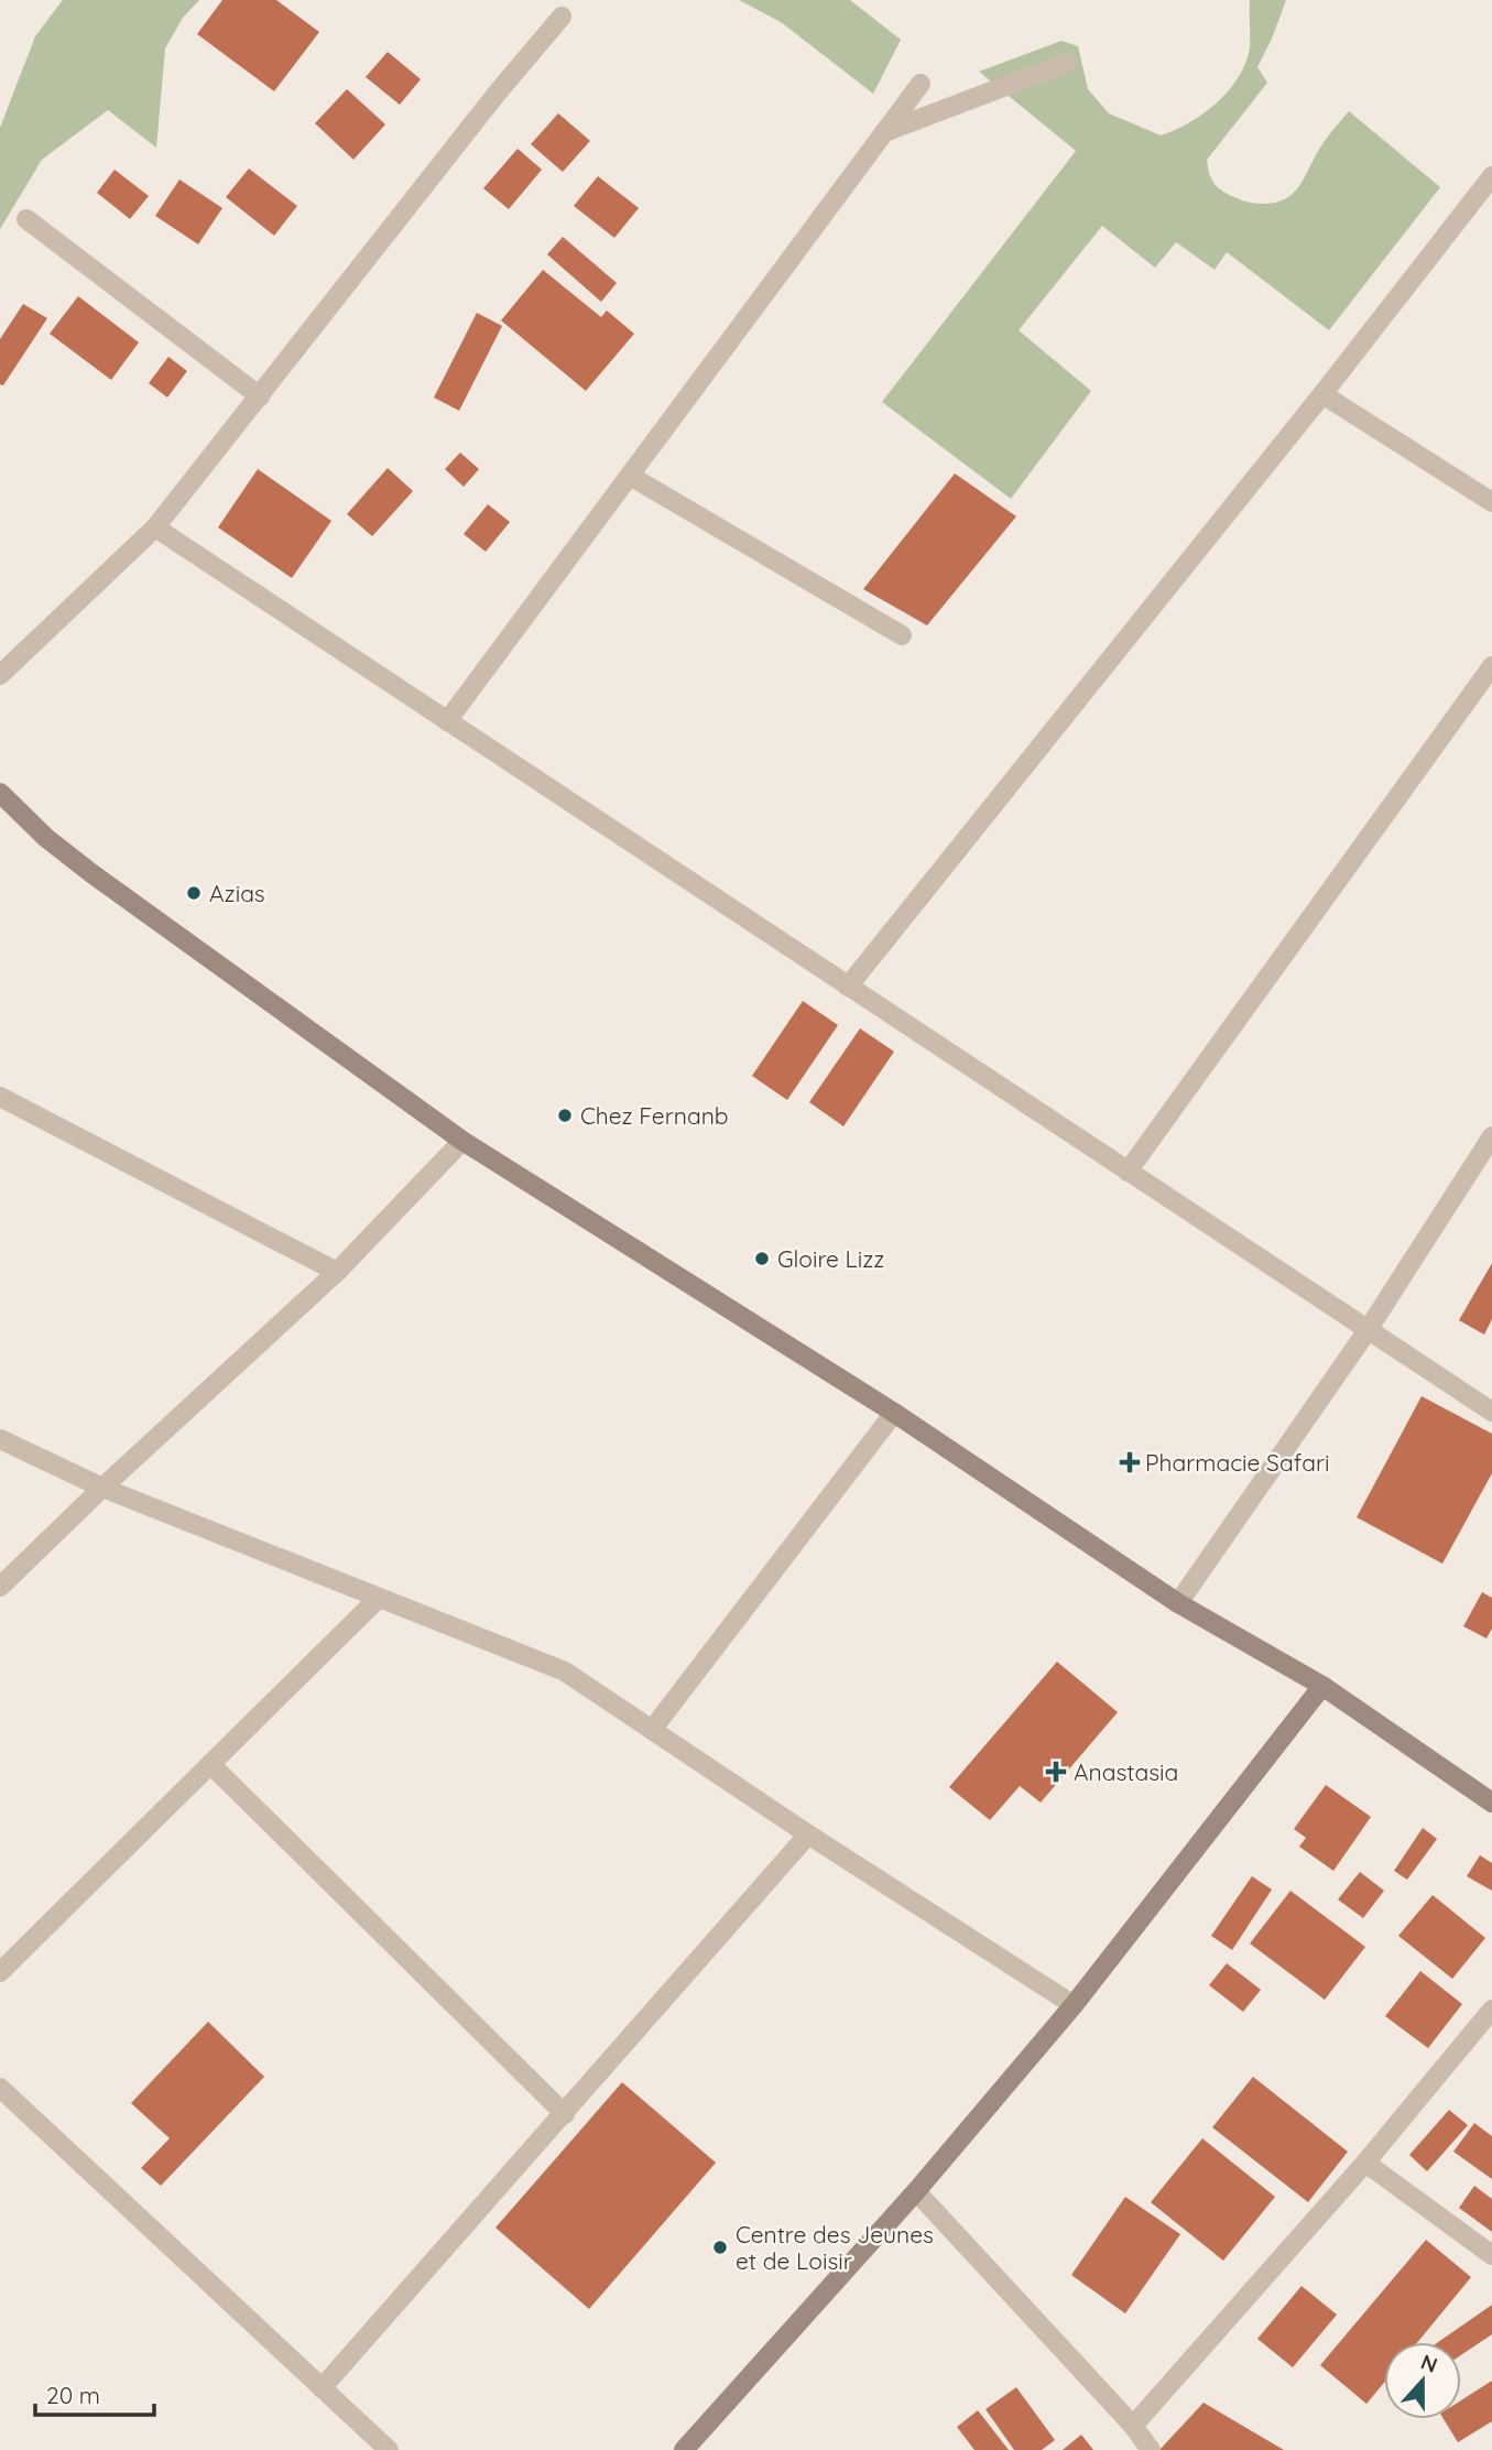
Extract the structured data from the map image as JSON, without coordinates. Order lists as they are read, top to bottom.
{
  "places": {
    "other": [
      "Azias",
      "Chez Fernanb",
      "Gloire Lizz",
      "Centre des Jeunes et de Loisir"
    ],
    "health": ["Pharmacie Safari", "Anastasia"]
  },
  "scale_bar": "20 m",
  "north": "top"
}
